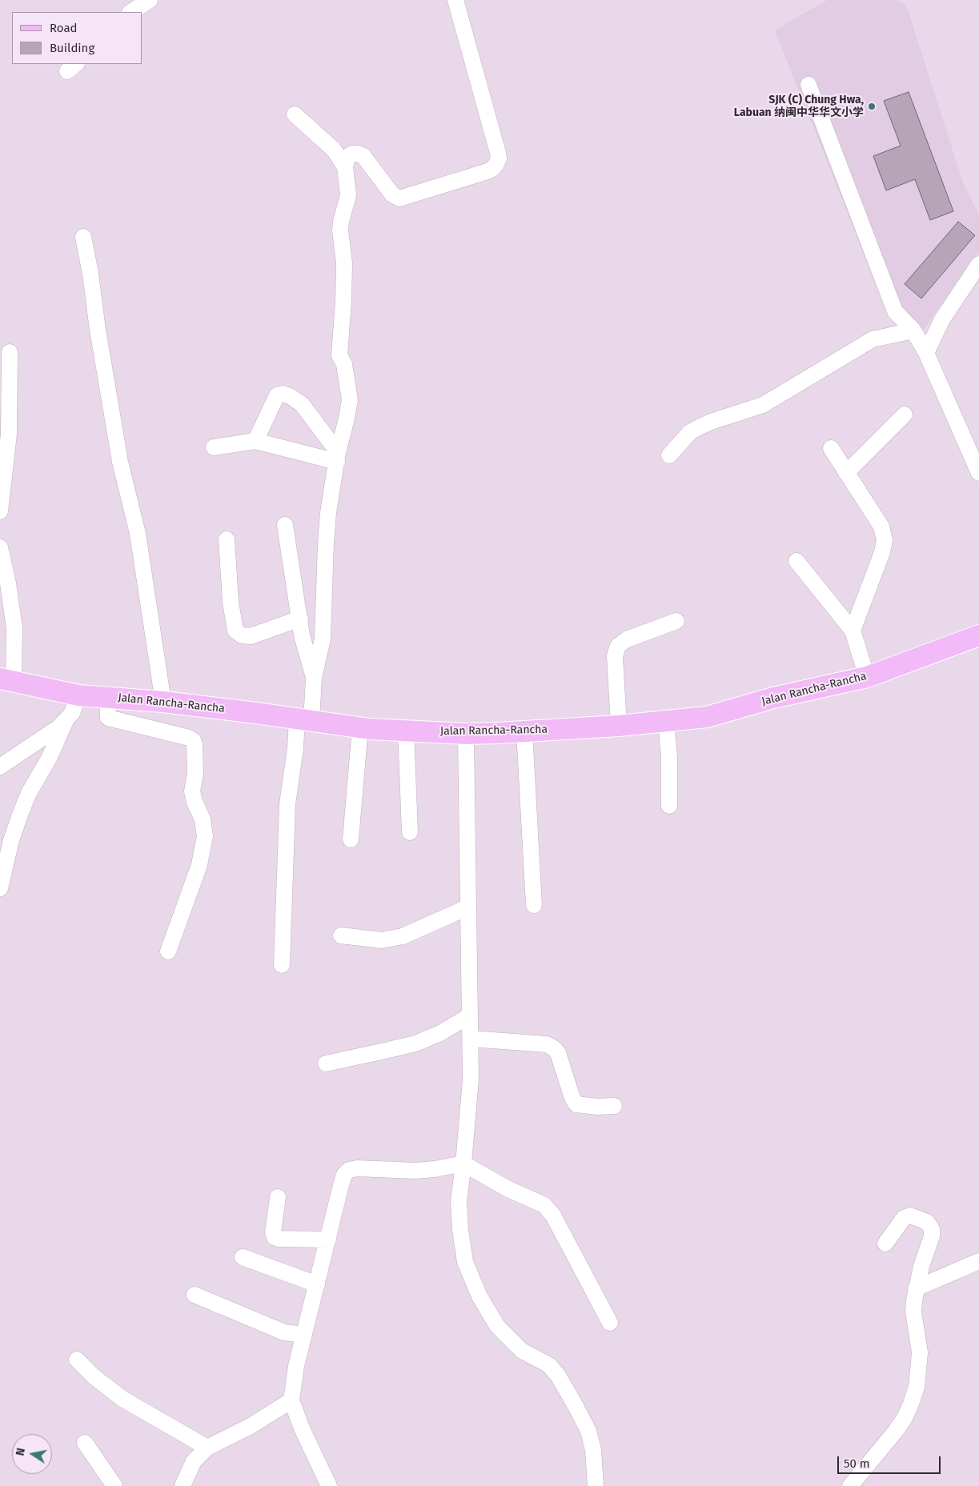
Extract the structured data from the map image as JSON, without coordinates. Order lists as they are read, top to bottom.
{
  "streets": {
    "main road": ["Jalan Rancha-Rancha"]
  },
  "places": ["SJK (C) Chung Hwa, Labuan 纳闽中华华文小学"],
  "legend": ["Road", "Building"],
  "scale_bar": "50 m",
  "north": "left"
}
